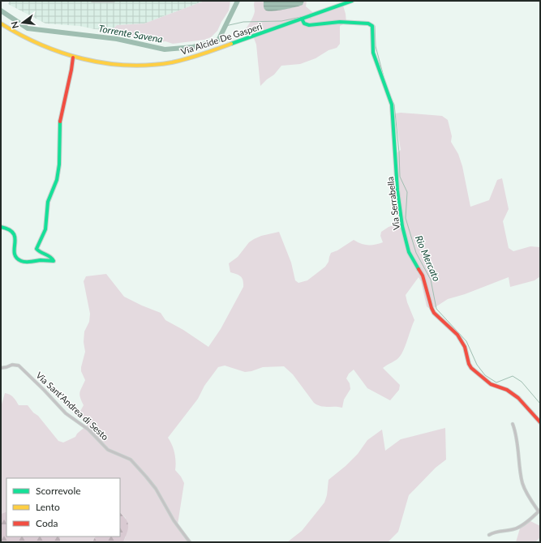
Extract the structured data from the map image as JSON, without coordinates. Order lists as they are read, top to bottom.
{
  "streets": {
    "street": ["Via Alcide De Gasperi", "Via Serrabella", "Via Sant'Andrea di Sesto"]
  },
  "crossings": [
    ["Via Alcide De Gasperi", "Via Serrabella"]
  ],
  "water": ["Torrente Savena", "Rio Mercato"],
  "legend": ["Scorrevole", "Lento", "Coda"],
  "north": "left"
}
